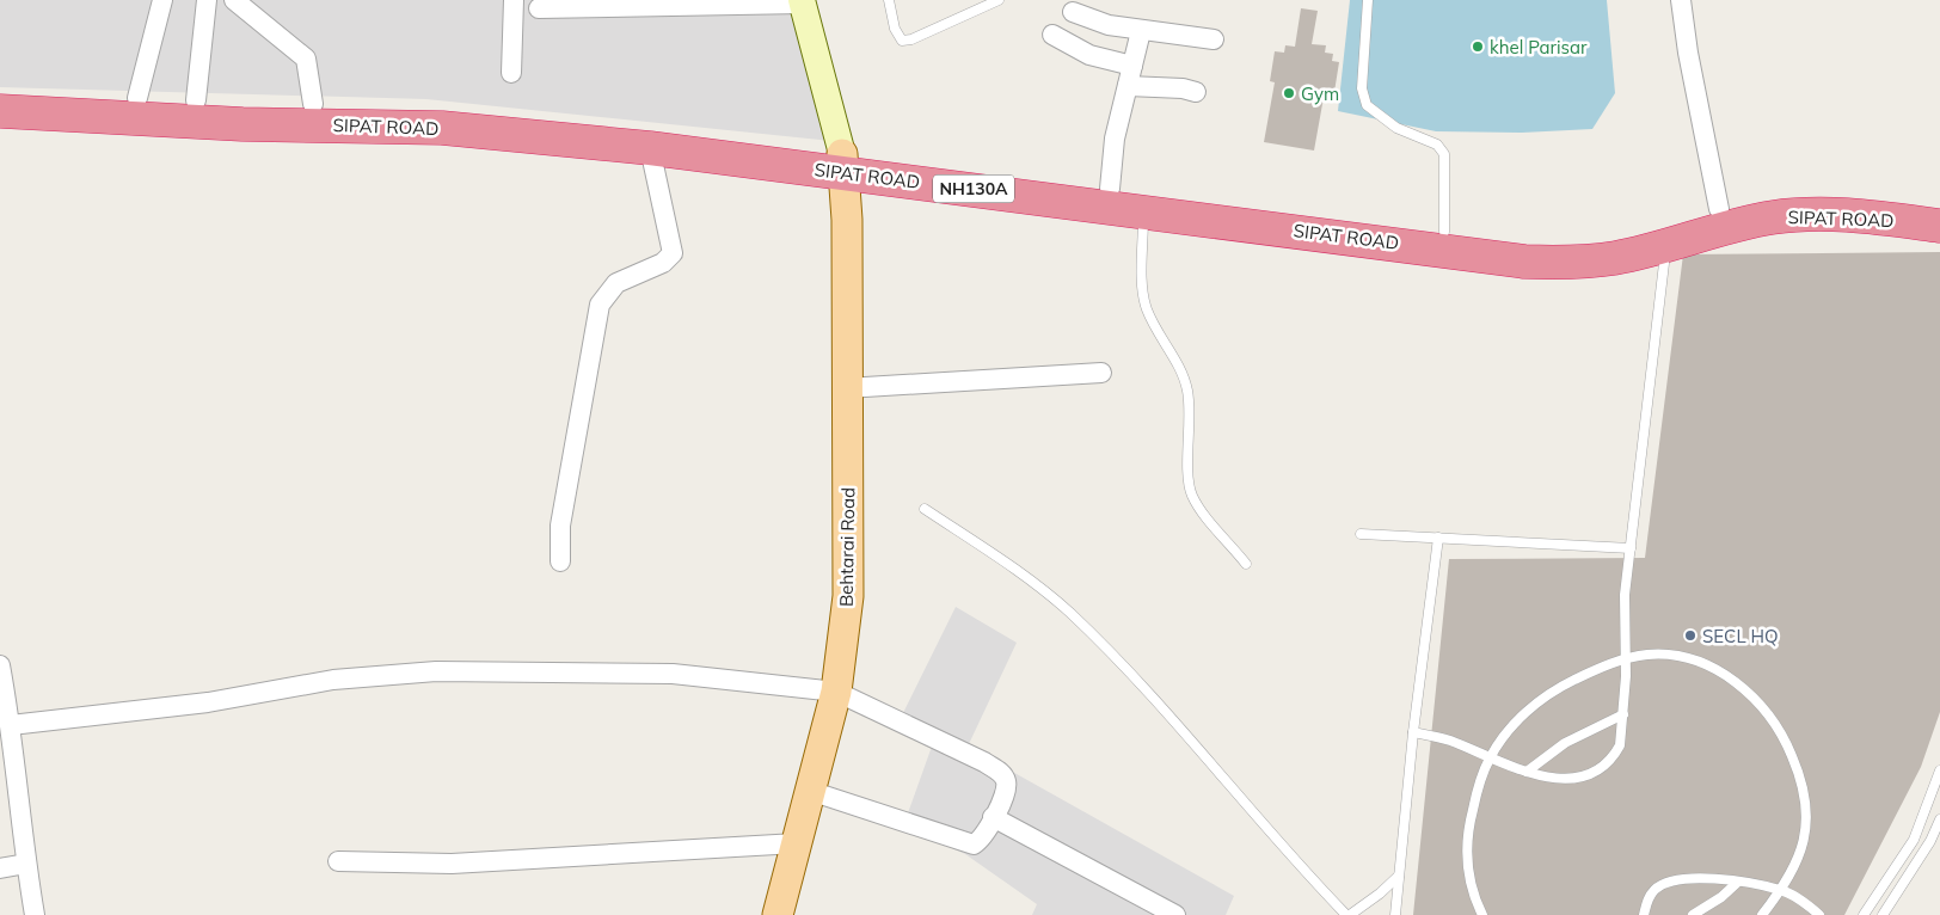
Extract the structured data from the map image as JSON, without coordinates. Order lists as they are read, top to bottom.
{
  "streets": {
    "highway": ["SIPAT ROAD", "NH130A"],
    "main road": ["Behtarai Road"]
  },
  "crossings": [
    ["SIPAT ROAD", "Behtarai Road"]
  ],
  "places": ["khel Parisar", "Gym", "SECL HQ"]
}
